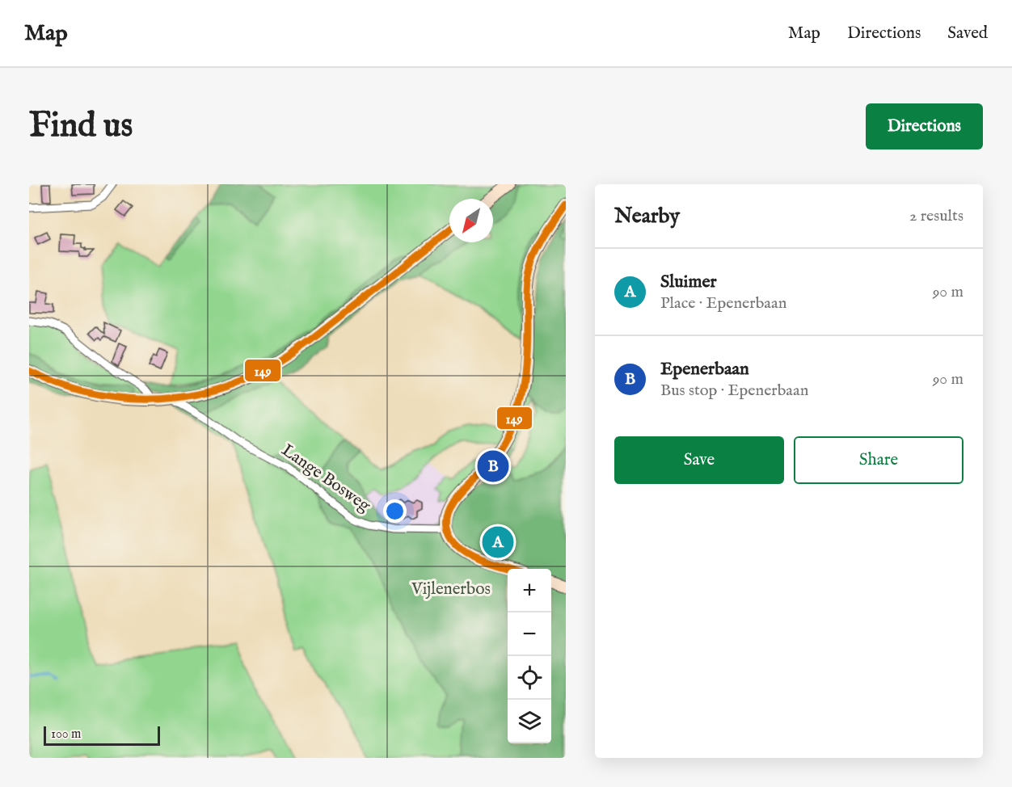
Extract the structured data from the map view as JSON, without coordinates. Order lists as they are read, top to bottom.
{
  "streets": {
    "street": ["Lange Bosweg"]
  },
  "parks": ["Vijlenerbos"],
  "lines": ["transit line 149"],
  "scale_bar": "100 m",
  "north": "bottom left",
  "page": {
    "header": "Map",
    "nav": ["Map", "Directions", "Saved"],
    "buttons": [
      "Directions",
      ["Save", "Share"]
    ],
    "title": "Find us",
    "heading": ["Nearby", "2 results"],
    "list": [
      {
        "mark": "A",
        "name": "Sluimer",
        "note": "Place · Epenerbaan",
        "value": "90 m"
      },
      {
        "mark": "B",
        "name": "Epenerbaan",
        "note": "Bus stop · Epenerbaan",
        "value": "90 m"
      }
    ],
    "pins": ["B", "A"],
    "map_buttons": ["+", "−"],
    "scale": "100 m"
  }
}
